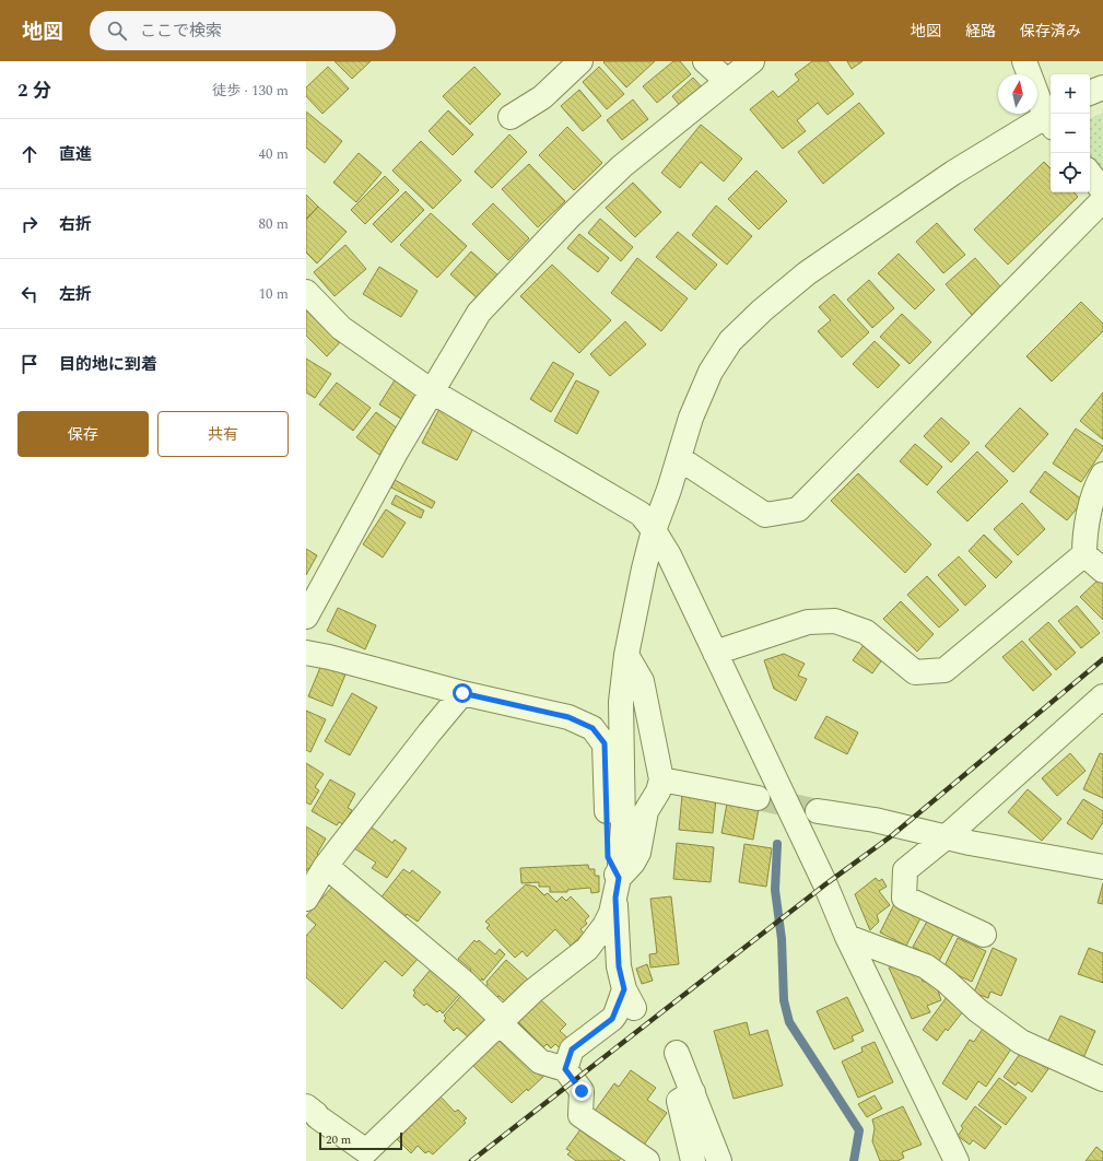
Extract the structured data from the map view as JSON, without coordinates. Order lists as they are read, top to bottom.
{
  "scale_bar": "20 m",
  "north": "top",
  "page": {
    "header": "地図",
    "search": "ここで検索",
    "nav": ["地図", "経路", "保存済み"],
    "heading": ["2 分", "徒歩 · 130 m"],
    "map_buttons": ["+", "−"],
    "list": [
      ["直進", "40 m"],
      ["右折", "80 m"],
      ["左折", "10 m"],
      "目的地に到着"
    ],
    "buttons": ["保存", "共有"],
    "scale": "20 m"
  }
}
